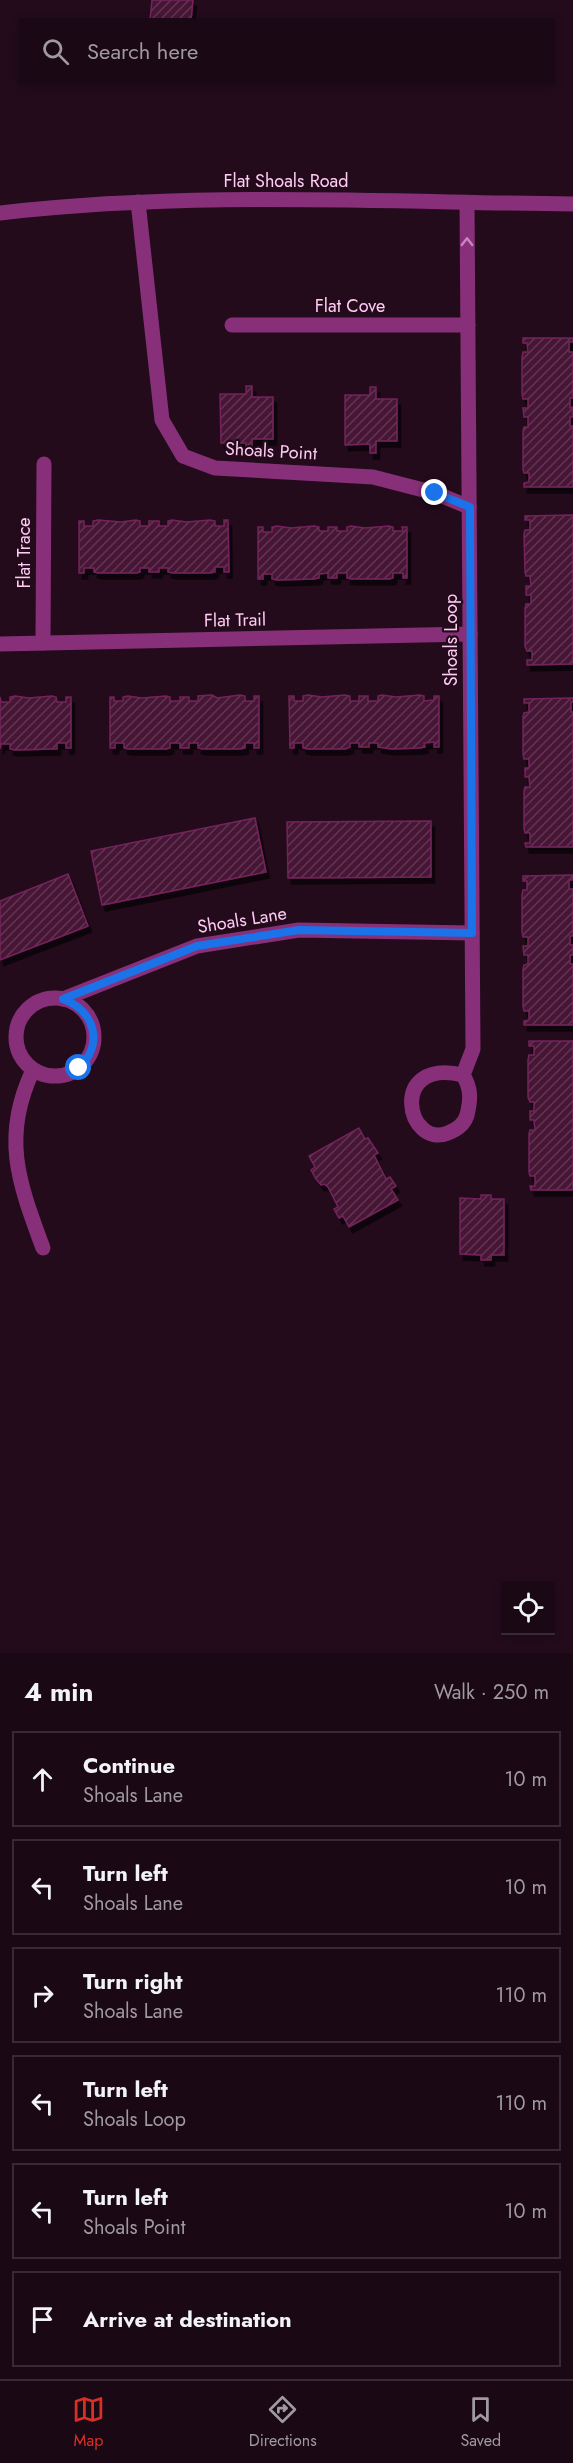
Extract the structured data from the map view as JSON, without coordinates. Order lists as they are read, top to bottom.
{
  "streets": {
    "street": [
      "Flat Shoals Road",
      "Flat Cove",
      "Shoals Point",
      "Flat Trace",
      "Flat Trail",
      "Shoals Loop",
      "Shoals Lane"
    ]
  },
  "crossings": [
    ["Flat Shoals Road", "Shoals Point"],
    ["Flat Shoals Road", "Shoals Loop"],
    ["Flat Cove", "Shoals Loop"],
    ["Shoals Point", "Shoals Loop"],
    ["Flat Trace", "Flat Trail"],
    ["Flat Trail", "Shoals Loop"],
    ["Shoals Loop", "Shoals Lane"]
  ],
  "page": {
    "search": "Search here",
    "heading": ["4 min", "Walk · 250 m"],
    "list": [
      ["Continue", "Shoals Lane", "10 m"],
      ["Turn left", "Shoals Lane", "10 m"],
      ["Turn right", "Shoals Lane", "110 m"],
      ["Turn left", "Shoals Loop", "110 m"],
      ["Turn left", "Shoals Point", "10 m"],
      "Arrive at destination"
    ],
    "nav": ["Map", "Directions", "Saved"]
  }
}
